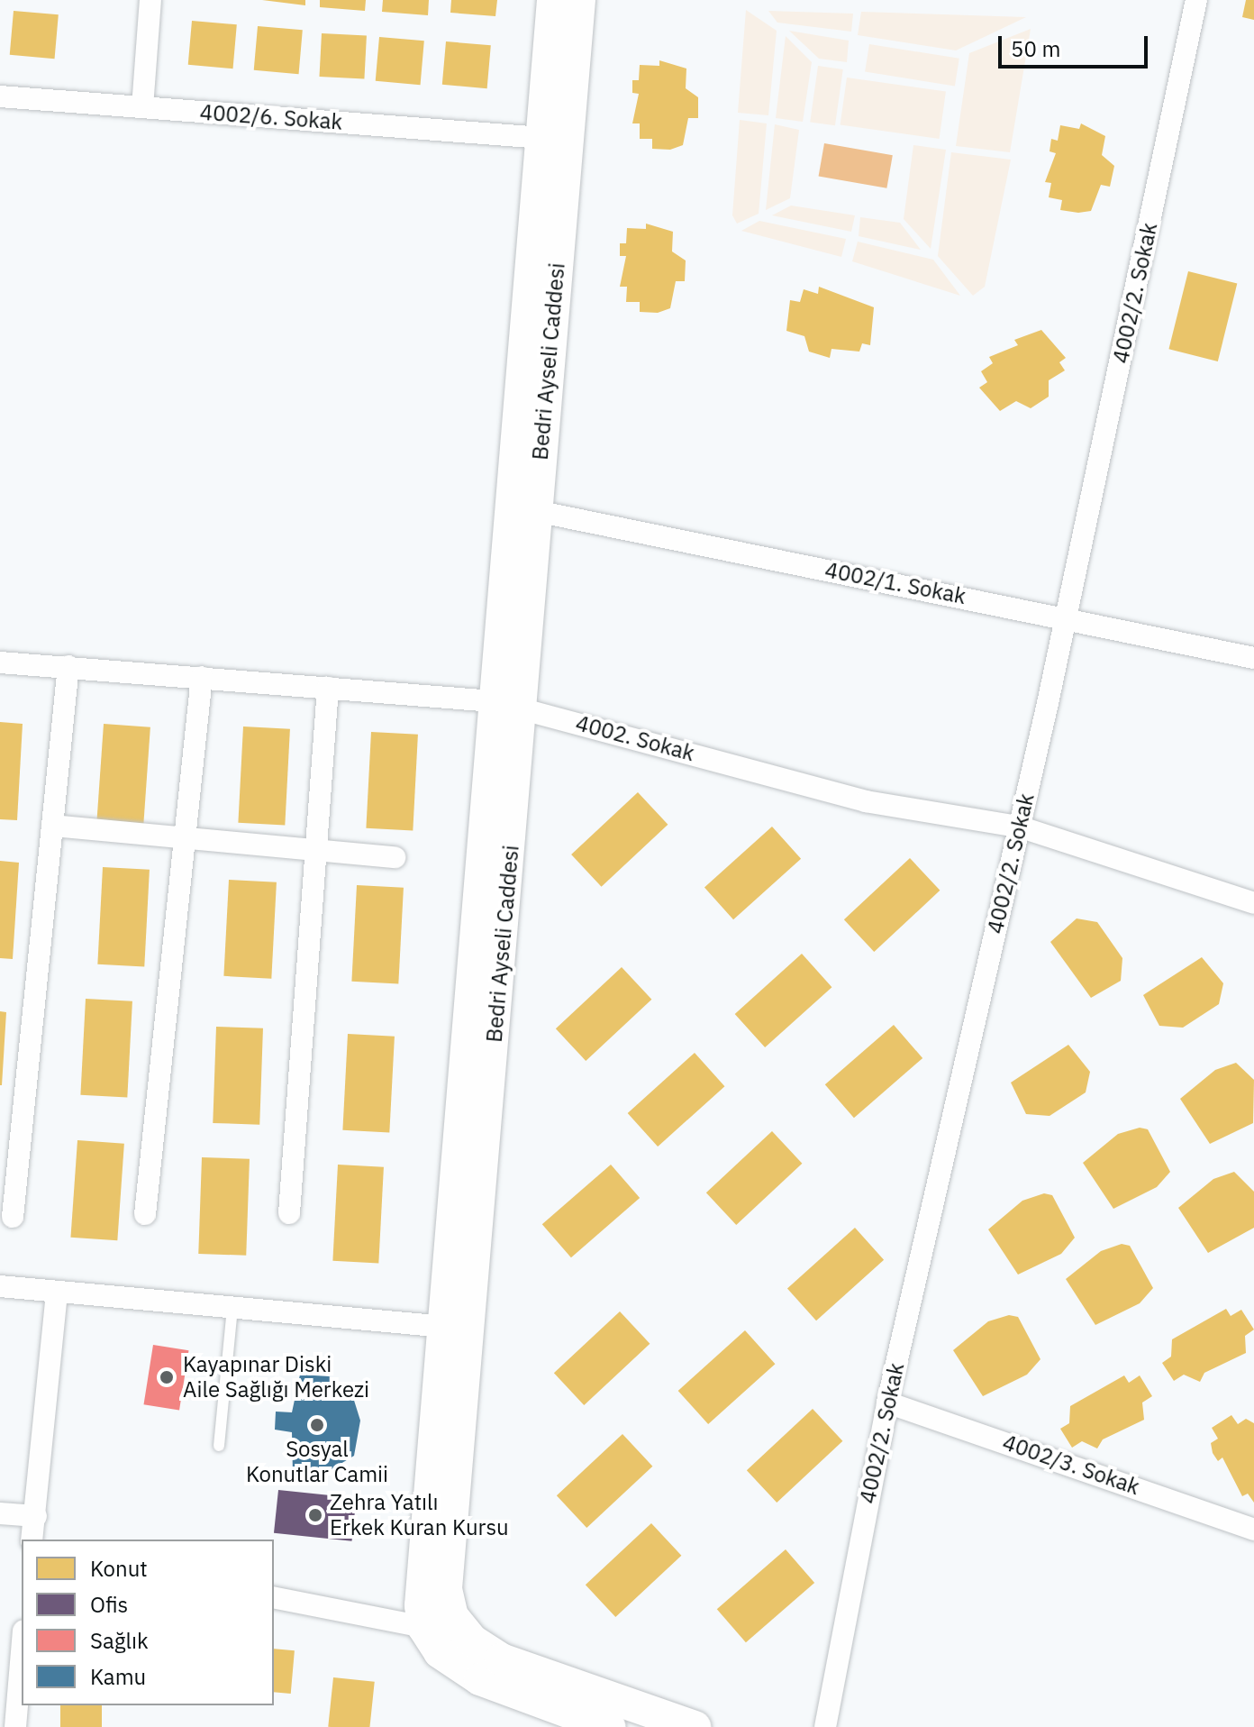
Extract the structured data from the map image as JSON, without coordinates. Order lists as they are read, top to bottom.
{
  "streets": {
    "main road": ["Bedri Ayseli Caddesi"],
    "street": [
      "4002/6. Sokak",
      "4002/2. Sokak",
      "4002/1. Sokak",
      "4002. Sokak",
      "4002/3. Sokak"
    ]
  },
  "crossings": [
    ["4002/6. Sokak", "Bedri Ayseli Caddesi"],
    ["4002/2. Sokak", "4002/1. Sokak"],
    ["4002/2. Sokak", "4002. Sokak"],
    ["4002/2. Sokak", "4002/3. Sokak"],
    ["Bedri Ayseli Caddesi", "4002/1. Sokak"],
    ["Bedri Ayseli Caddesi", "4002. Sokak"]
  ],
  "places": ["Kayapınar Diski Aile Sağlığı Merkezi", "Sosyal Konutlar Camii", "Zehra Yatılı Erkek Kuran Kursu"],
  "legend": [
    "Konut",
    "Ofis",
    "Sağlık",
    "Kamu"
  ],
  "scale_bar": "50 m"
}
